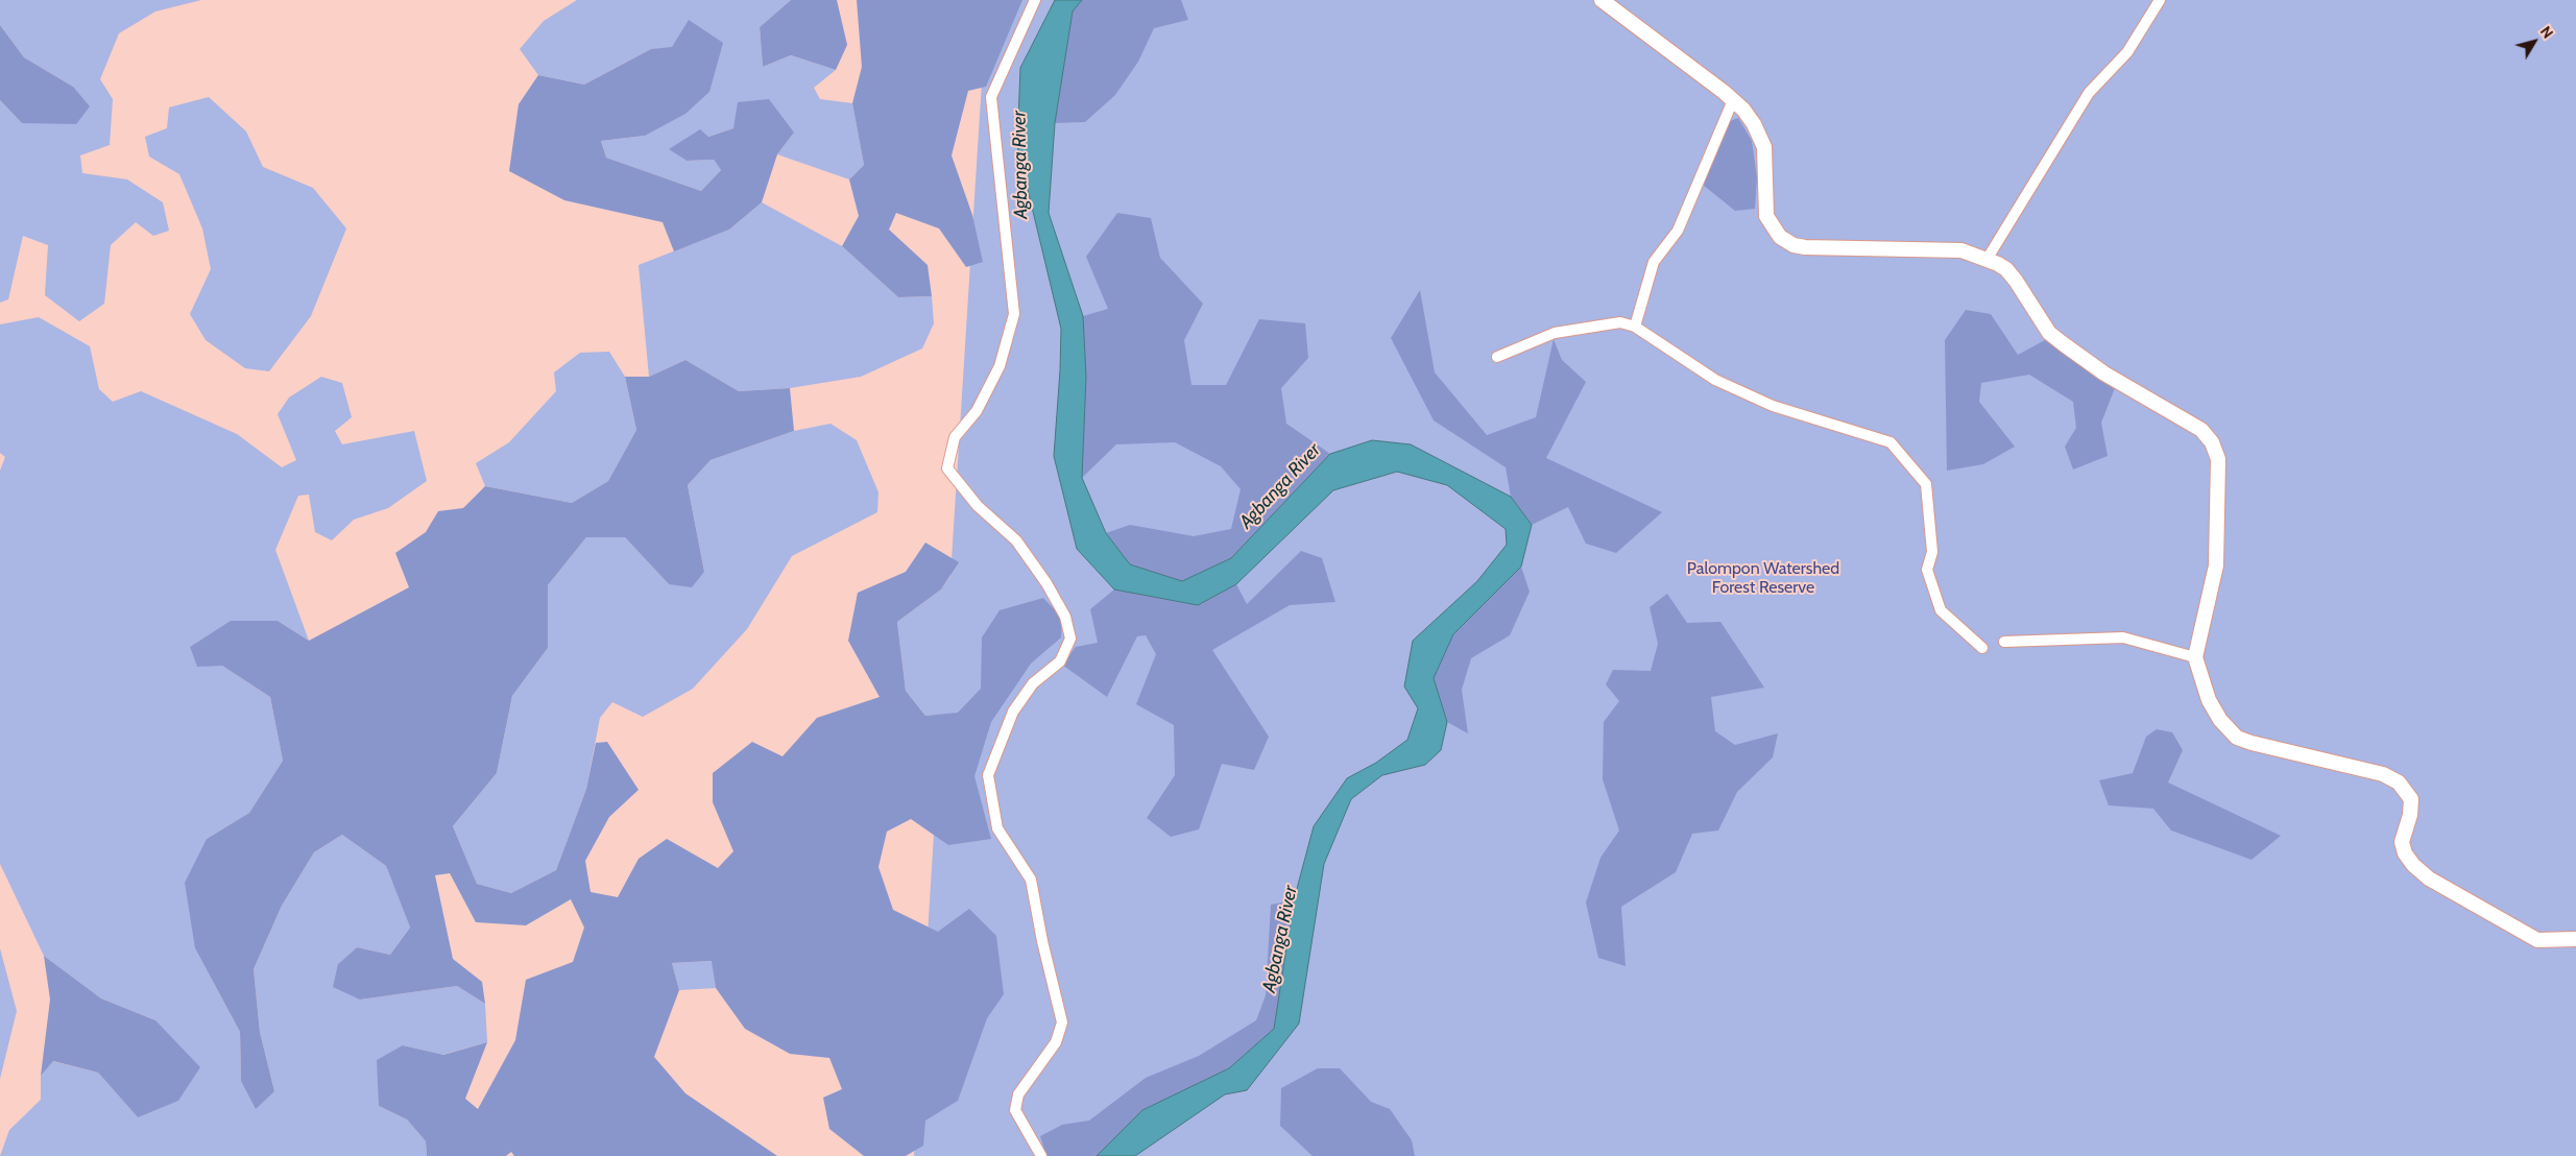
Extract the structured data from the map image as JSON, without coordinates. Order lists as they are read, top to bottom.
{
  "water": ["Agbanga River"],
  "parks": ["Palompon Watershed Forest Reserve"],
  "north": "top right"
}
